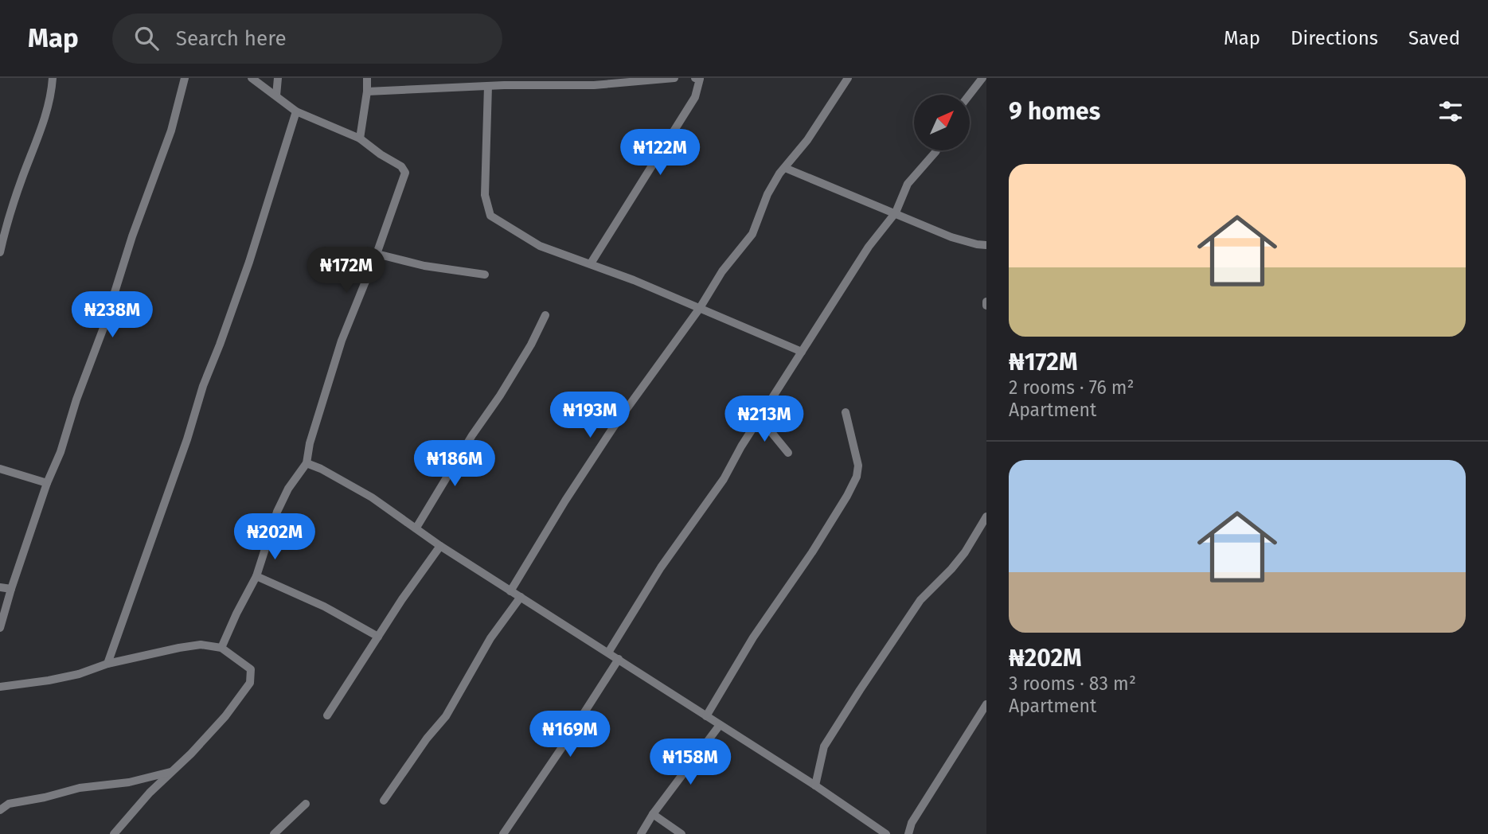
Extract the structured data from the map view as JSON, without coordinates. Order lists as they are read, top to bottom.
{
  "north": "top right",
  "page": {
    "header": "Map",
    "search": "Search here",
    "nav": ["Map", "Directions", "Saved"],
    "heading": "9 homes",
    "price": [
      "₦122M",
      "₦172M",
      "₦238M",
      "₦193M",
      "₦213M",
      "₦186M",
      "₦202M",
      "₦169M",
      "₦158M"
    ],
    "list": [
      {
        "name": "₦172M",
        "note": "2 rooms · 76 m² · Apartment"
      },
      {
        "name": "₦202M",
        "note": "3 rooms · 83 m² · Apartment"
      }
    ]
  }
}
